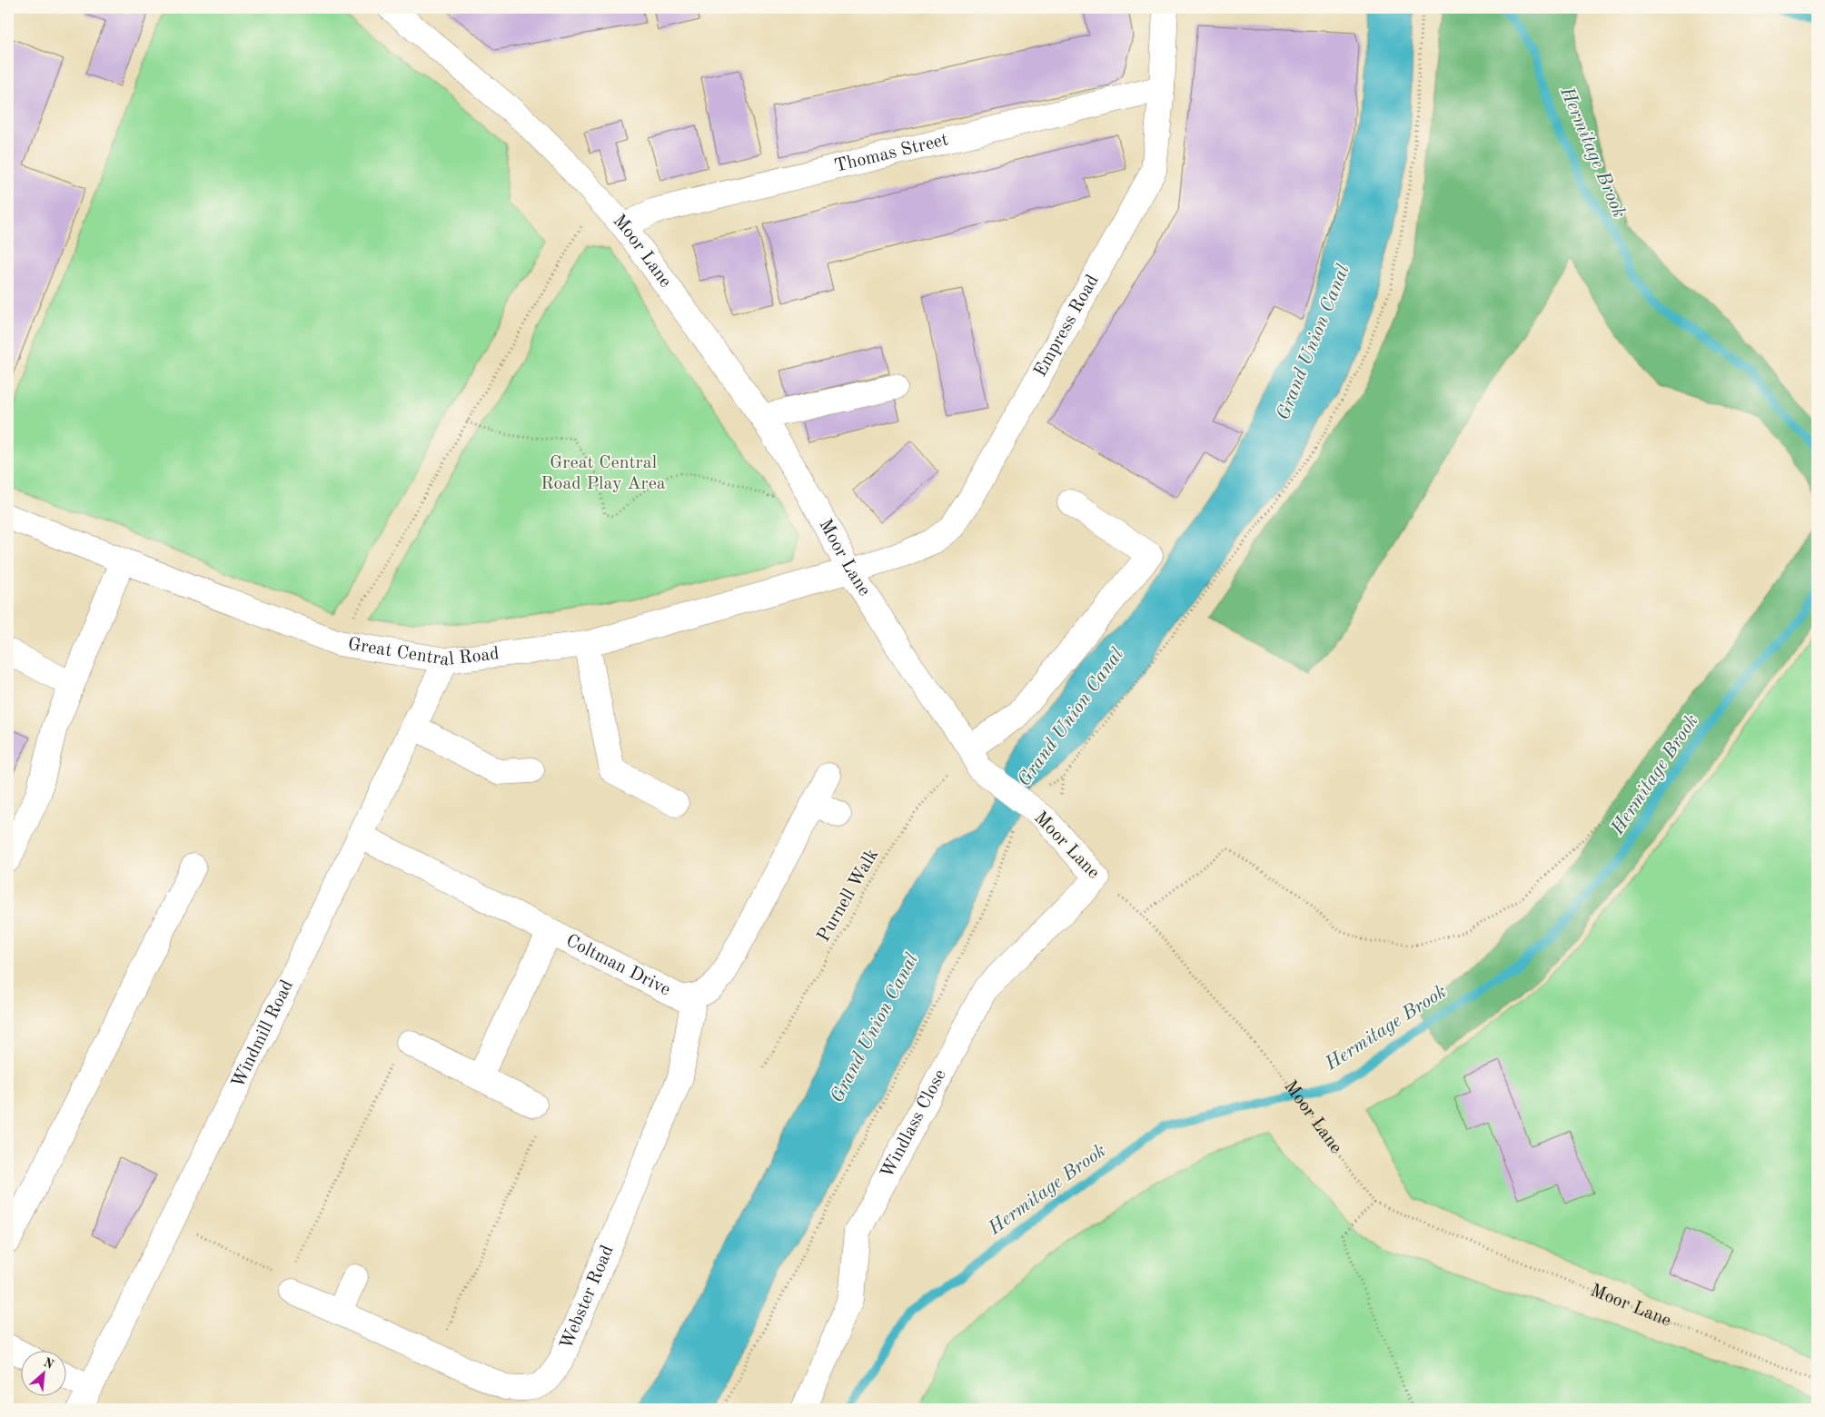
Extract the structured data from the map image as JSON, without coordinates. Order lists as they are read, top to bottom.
{
  "streets": {
    "street": [
      "Thomas Street",
      "Moor Lane",
      "Empress Road",
      "Great Central Road",
      "Coltman Drive",
      "Windmill Road",
      "Windlass Close",
      "Webster Road"
    ],
    "path": ["Purnell Walk"]
  },
  "crossings": [
    ["Thomas Street", "Moor Lane"],
    ["Thomas Street", "Empress Road"],
    ["Moor Lane", "Empress Road"],
    ["Moor Lane", "Great Central Road"],
    ["Moor Lane", "Purnell Walk"],
    ["Moor Lane", "Windlass Close"],
    ["Empress Road", "Great Central Road"],
    ["Great Central Road", "Windmill Road"],
    ["Coltman Drive", "Windmill Road"],
    ["Coltman Drive", "Webster Road"]
  ],
  "water": ["Hermitage Brook", "Grand Union Canal"],
  "parks": ["Great Central Road Play Area"],
  "north": "top right"
}
